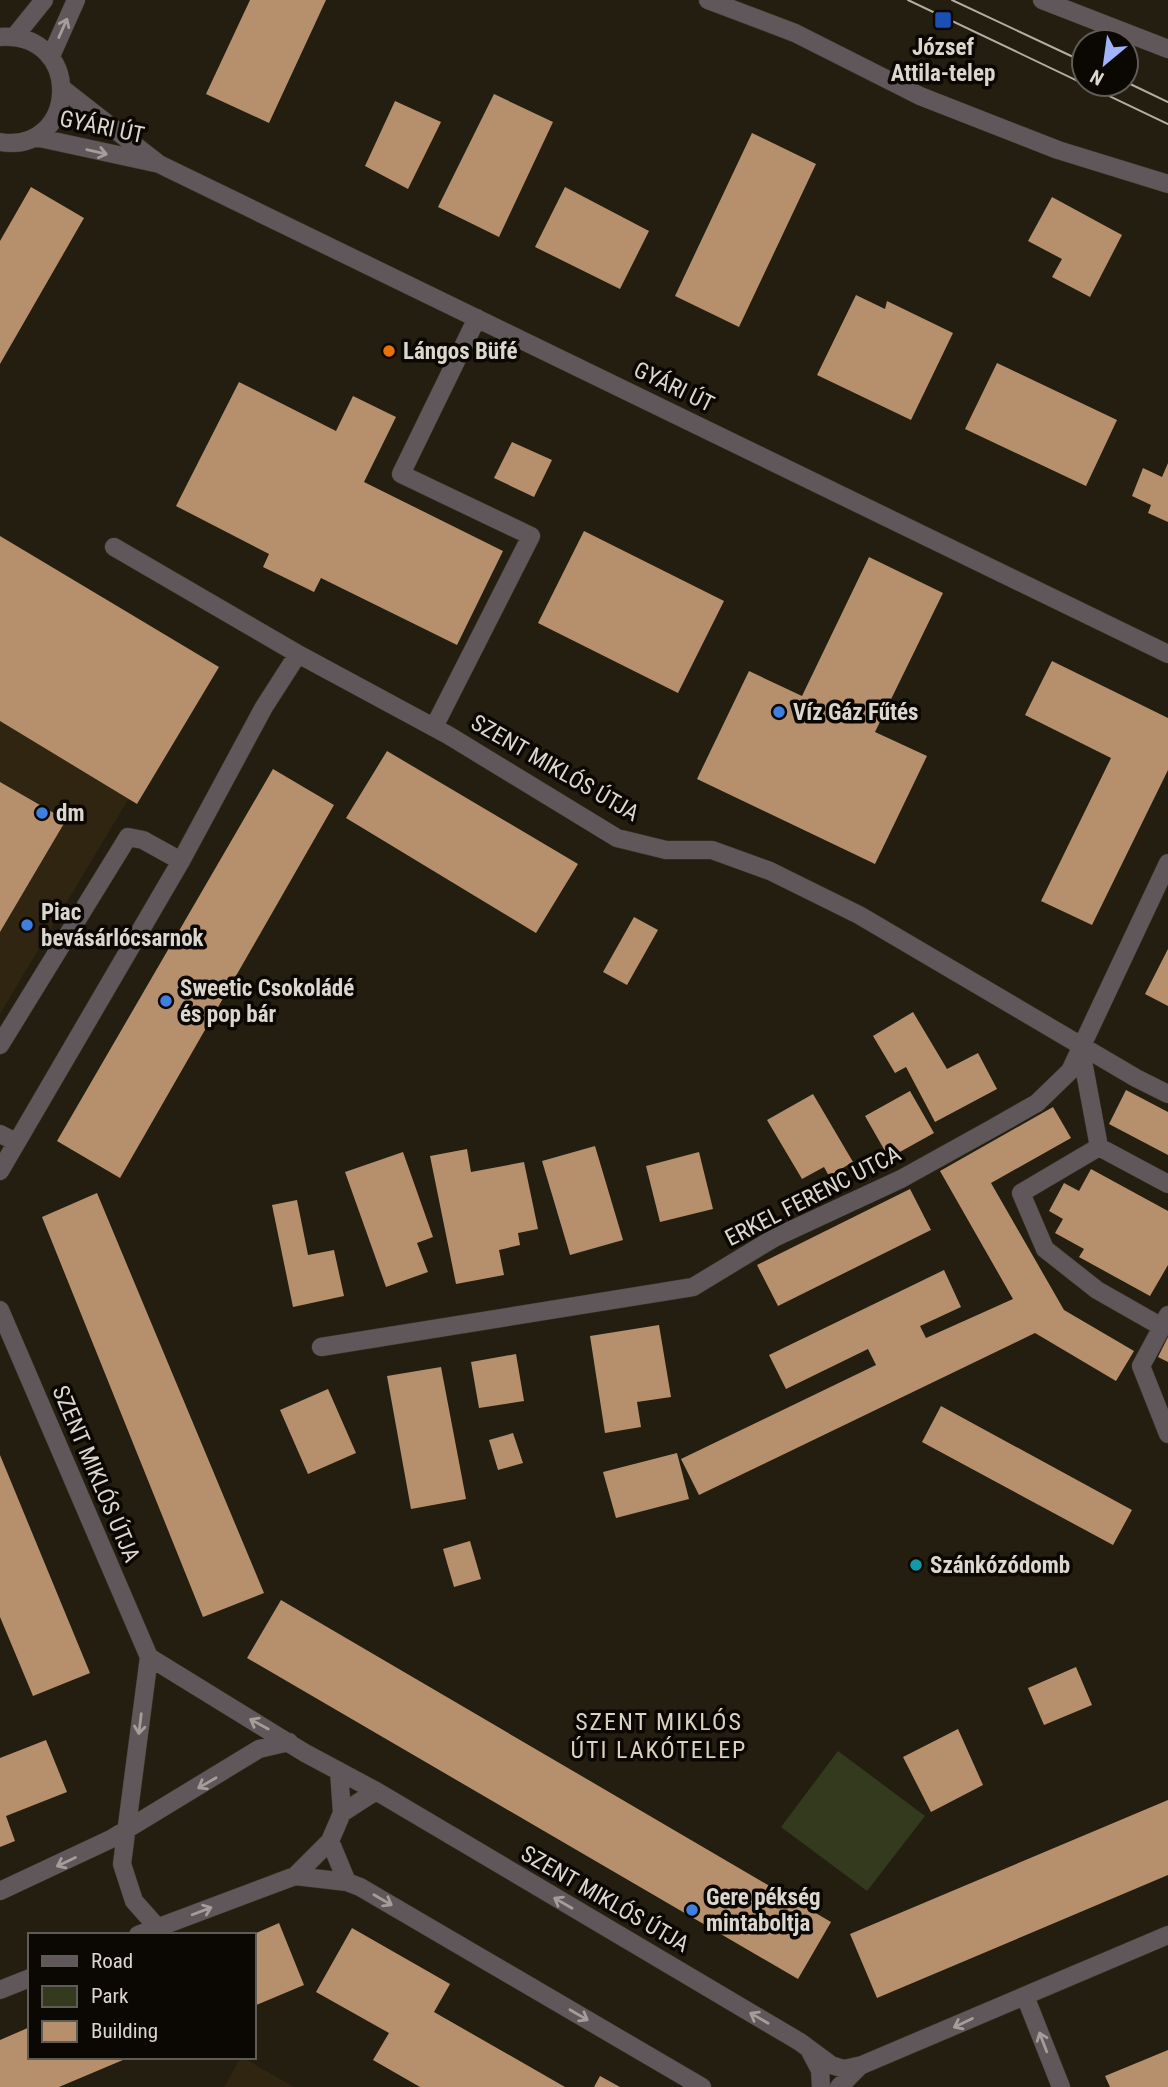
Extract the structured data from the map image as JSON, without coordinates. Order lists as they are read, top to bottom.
{
  "streets": {
    "street": ["GYÁRI ÚT", "SZENT MIKLÓS ÚTJA", "ERKEL FERENC UTCA"]
  },
  "crossings": [
    ["SZENT MIKLÓS ÚTJA", "ERKEL FERENC UTCA"]
  ],
  "districts": ["SZENT MIKLÓS ÚTI LAKÓTELEP"],
  "places": {
    "transit": ["József Attila-telep"],
    "other": [
      "Lángos Büfé",
      "Víz Gáz Fűtés",
      "dm",
      "Piac bevásárlócsarnok",
      "Sweetic Csokoládé és pop bár",
      "Szánkózódomb",
      "Gere pékség mintaboltja"
    ]
  },
  "legend": ["Road", "Park", "Building"],
  "north": "bottom left"
}
